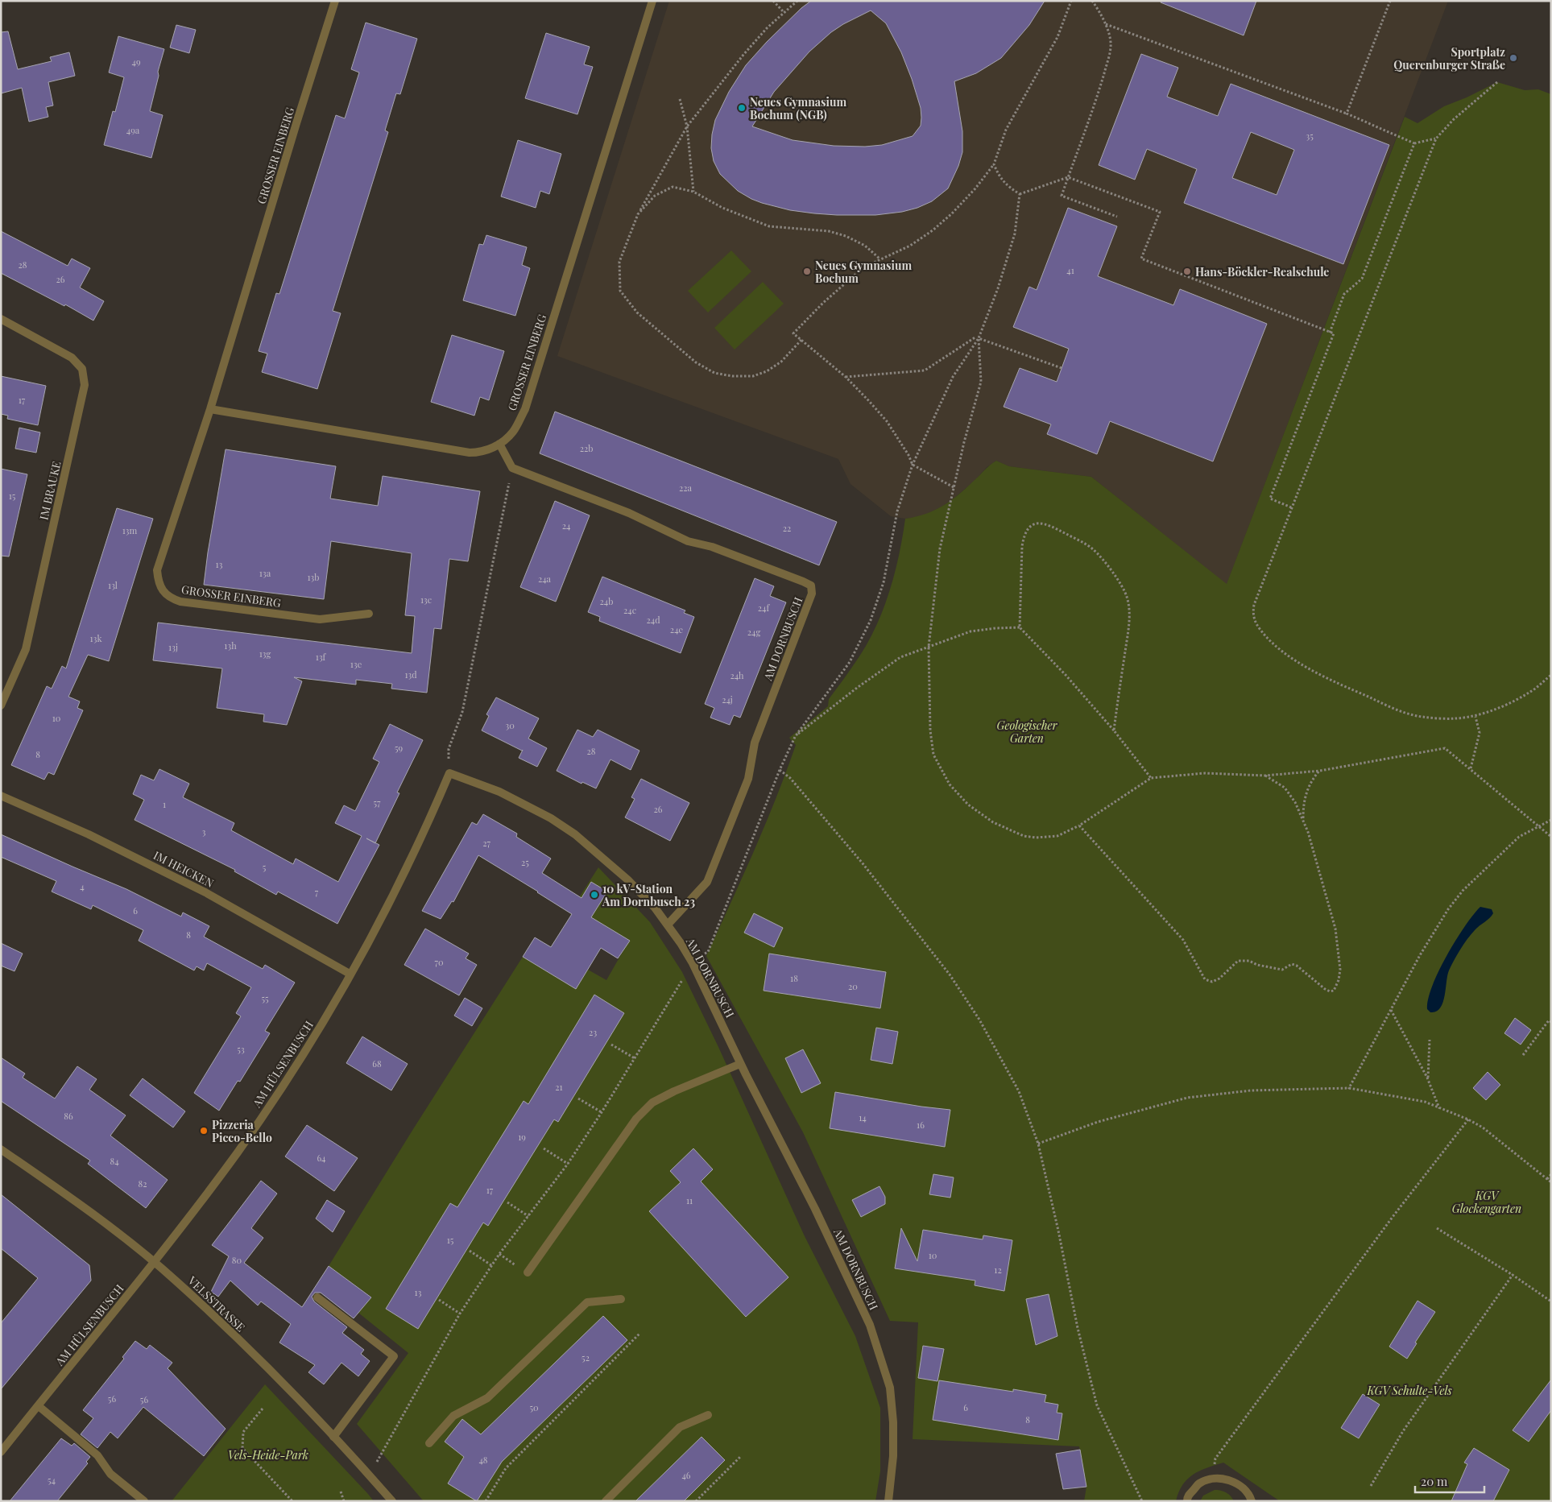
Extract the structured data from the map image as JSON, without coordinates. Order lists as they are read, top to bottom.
{
  "streets": {
    "street": [
      "GROSSER EINBERG",
      "IM BRAUKE",
      "AM DORNBUSCH",
      "IM HEICKEN",
      "AM HÜLSENBUSCH",
      "VELSSTRASSE"
    ]
  },
  "crossings": [
    ["AM DORNBUSCH", "AM HÜLSENBUSCH"],
    ["IM HEICKEN", "AM HÜLSENBUSCH"],
    ["AM HÜLSENBUSCH", "VELSSTRASSE"]
  ],
  "parks": [
    "Geologischer Garten",
    "KGV Glockengarten",
    "KGV Schulte-Vels",
    "Vels-Heide-Park"
  ],
  "places": [
    "Sportplatz Querenburger Straße",
    "Neues Gymnasium Bochum (NGB)",
    "Neues Gymnasium Bochum",
    "Hans-Böckler-Realschule",
    "10 kV-Station Am Dornbusch 23",
    "Pizzeria Picco-Bello"
  ],
  "house_numbers": [
    "49",
    "49a",
    "35",
    "28",
    "41",
    "26",
    "17",
    "22b",
    "22a",
    "15",
    "24",
    "22",
    "13m",
    "13",
    "13a",
    "13b",
    "24a",
    "13l",
    "13c",
    "24b",
    "24f",
    "24c",
    "24d",
    "24e",
    "24g",
    "13k",
    "13h",
    "13j",
    "13g",
    "13f",
    "13e",
    "13d",
    "24h",
    "24j",
    "10",
    "30",
    "59",
    "28",
    "8",
    "57",
    "1",
    "26",
    "3",
    "27",
    "25",
    "5",
    "4",
    "7",
    "6",
    "8",
    "70",
    "18",
    "20",
    "55",
    "23",
    "53",
    "68",
    "21",
    "86",
    "14",
    "16",
    "19",
    "64",
    "84",
    "82",
    "17",
    "11",
    "15",
    "10",
    "80",
    "12",
    "13",
    "52",
    "56",
    "56",
    "50",
    "6",
    "8",
    "48",
    "46",
    "54"
  ],
  "scale_bar": "20 m"
}
